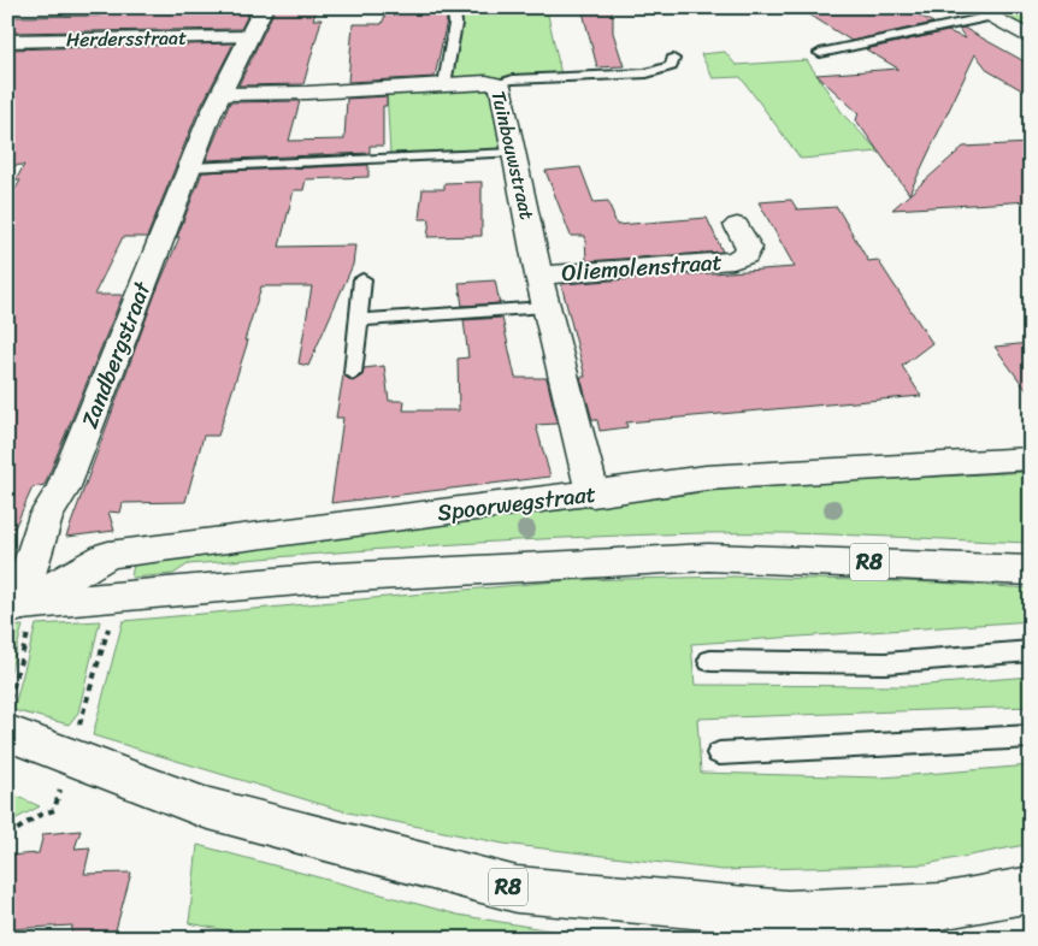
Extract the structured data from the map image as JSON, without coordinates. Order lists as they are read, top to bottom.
{
  "streets": {
    "main road": [
      "Herdersstraat",
      "Tuinbouwstraat",
      "Oliemolenstraat",
      "Zandbergstraat",
      "Spoorwegstraat",
      "R8"
    ]
  },
  "crossings": [
    ["Herdersstraat", "Zandbergstraat"],
    ["Tuinbouwstraat", "Oliemolenstraat"],
    ["Tuinbouwstraat", "Zandbergstraat"],
    ["Tuinbouwstraat", "Spoorwegstraat"],
    ["Zandbergstraat", "Spoorwegstraat"],
    ["Zandbergstraat", "R8"],
    ["Spoorwegstraat", "R8"]
  ]
}
